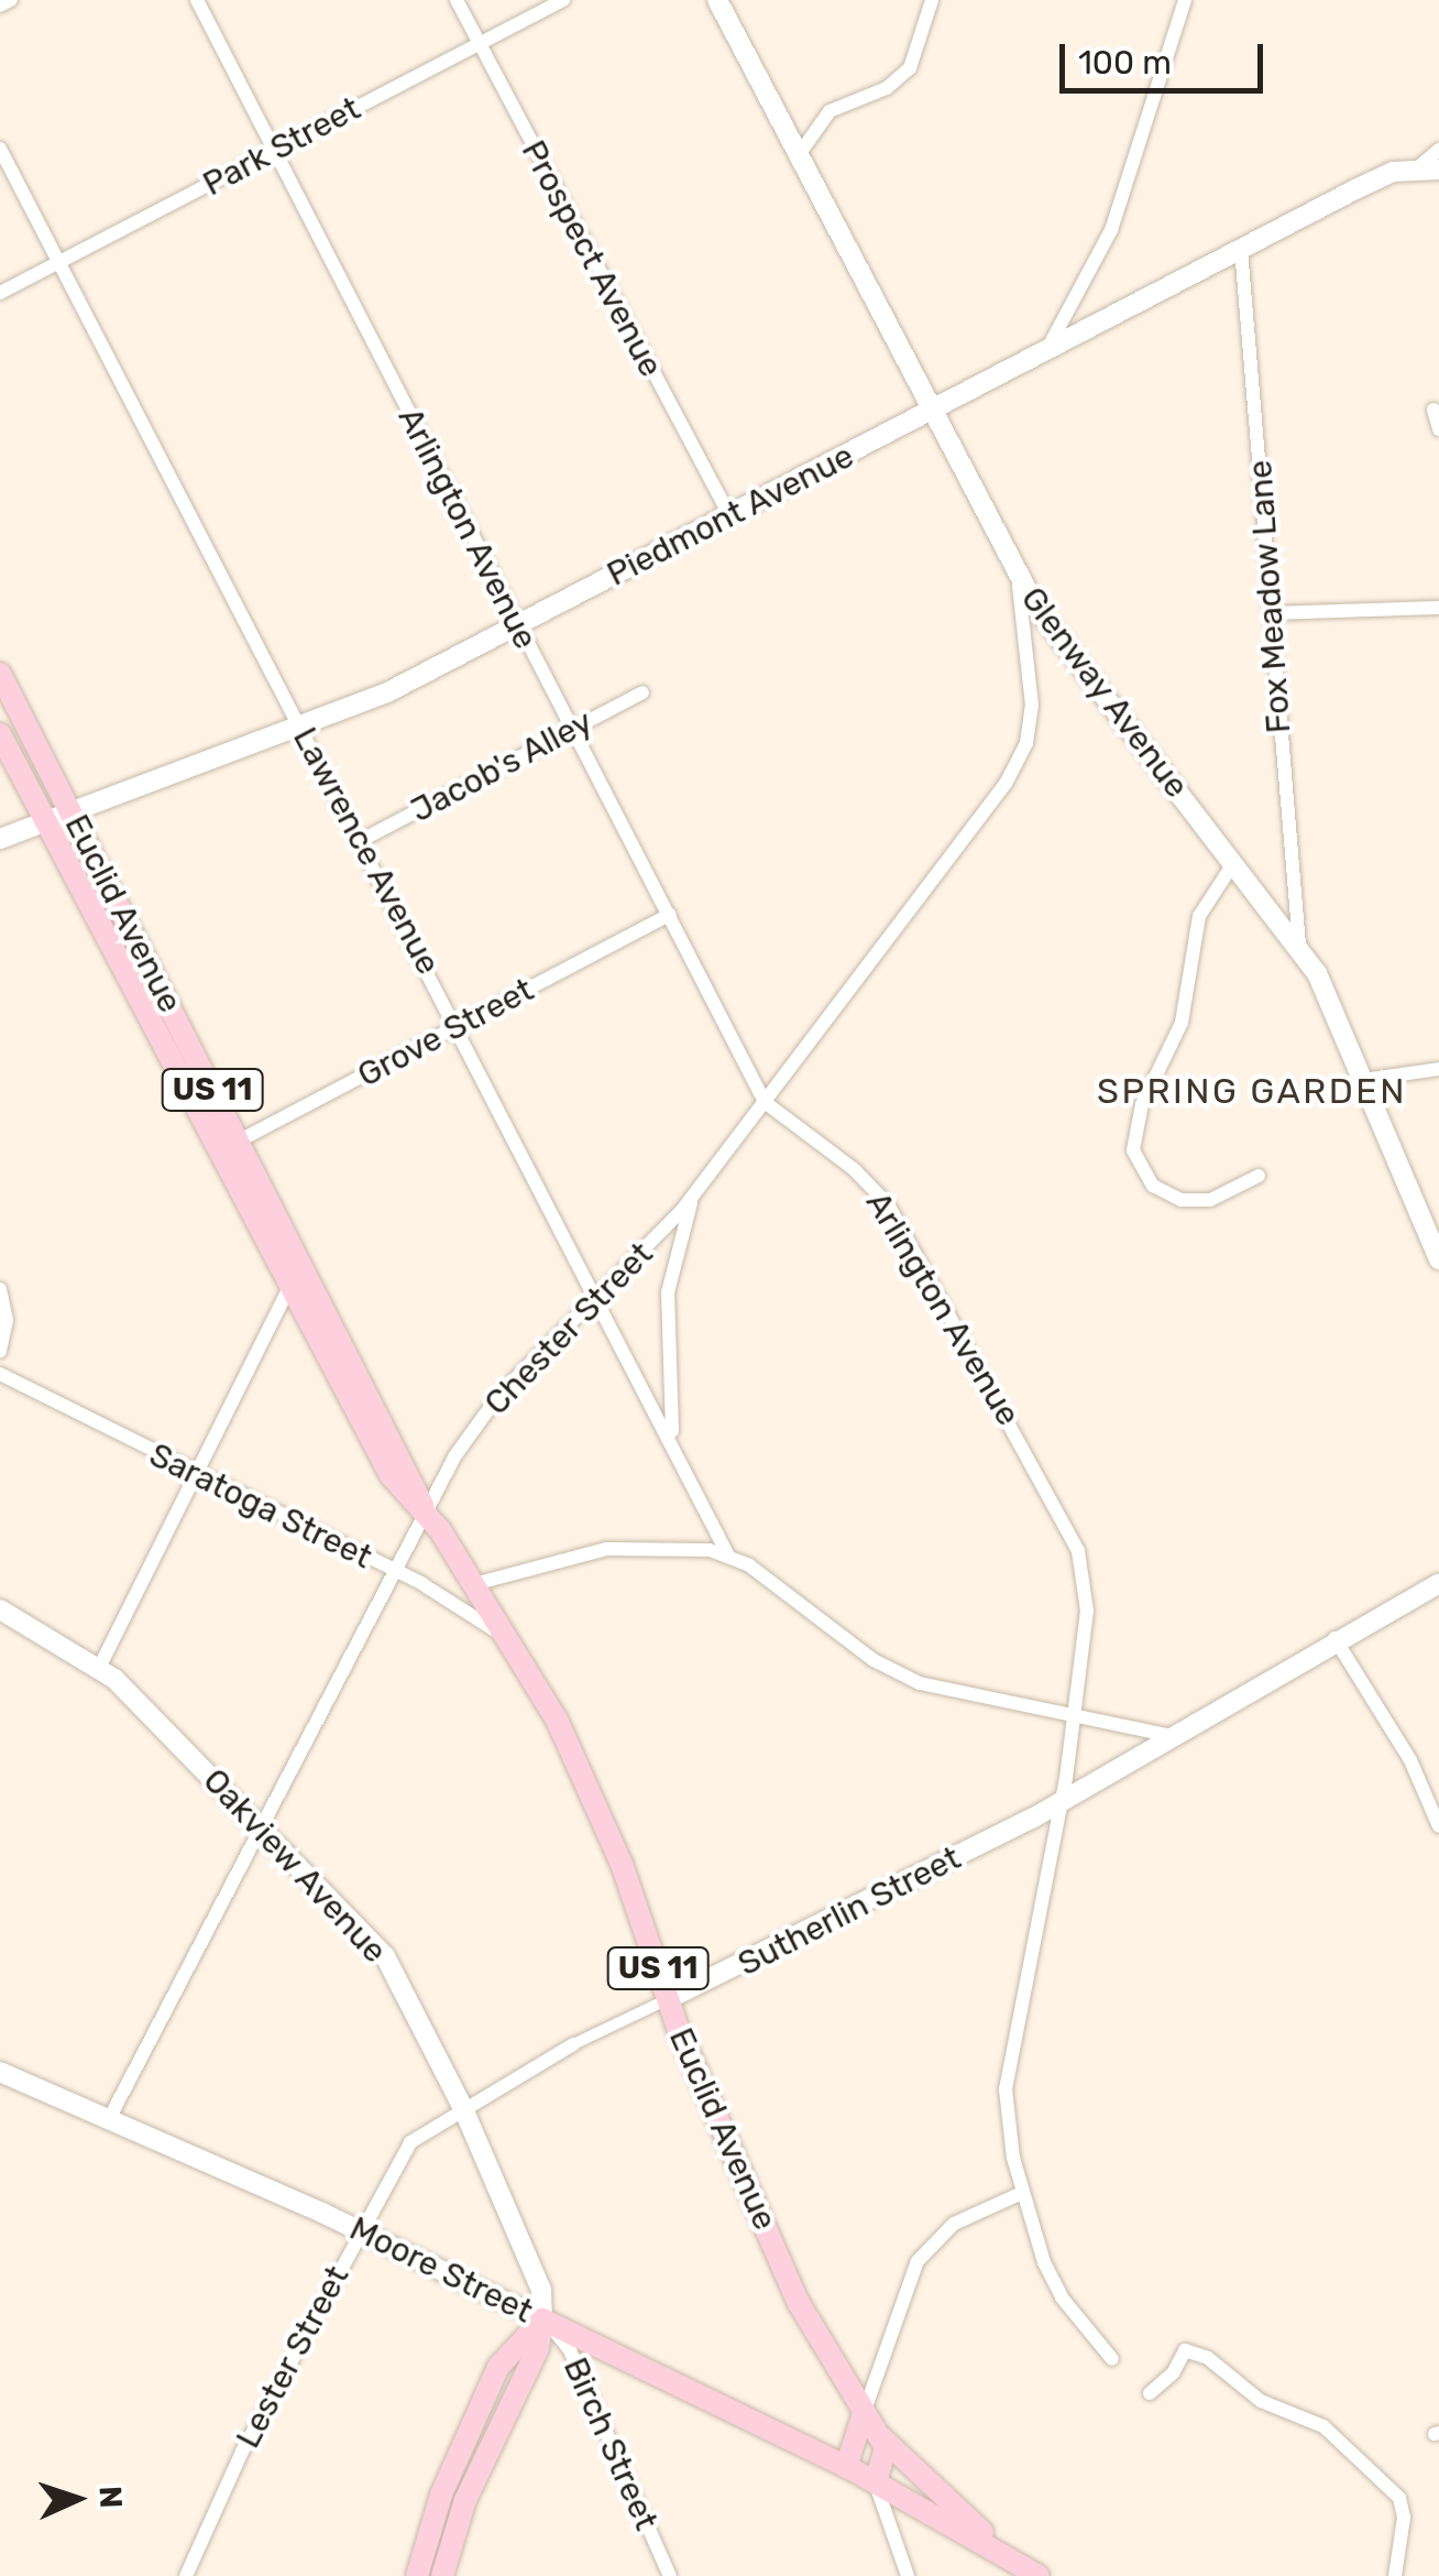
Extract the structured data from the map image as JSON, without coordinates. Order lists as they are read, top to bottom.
{
  "streets": {
    "main road": ["Euclid Avenue", "US 11", "Moore Street"],
    "street": [
      "Park Street",
      "Prospect Avenue",
      "Piedmont Avenue",
      "Arlington Avenue",
      "Fox Meadow Lane",
      "Glenway Avenue",
      "Jacob's Alley",
      "Lawrence Avenue",
      "Grove Street",
      "Chester Street",
      "Saratoga Street",
      "Oakview Avenue",
      "Sutherlin Street",
      "Lester Street",
      "Birch Street"
    ]
  },
  "crossings": [
    ["Park Street", "Prospect Avenue"],
    ["Park Street", "Arlington Avenue"],
    ["Park Street", "Lawrence Avenue"],
    ["Prospect Avenue", "Piedmont Avenue"],
    ["Piedmont Avenue", "Arlington Avenue"],
    ["Piedmont Avenue", "Fox Meadow Lane"],
    ["Piedmont Avenue", "Glenway Avenue"],
    ["Piedmont Avenue", "Lawrence Avenue"],
    ["Piedmont Avenue", "Euclid Avenue"],
    ["Arlington Avenue", "Jacob's Alley"],
    ["Arlington Avenue", "Grove Street"],
    ["Arlington Avenue", "Chester Street"],
    ["Arlington Avenue", "Sutherlin Street"],
    ["Fox Meadow Lane", "Glenway Avenue"],
    ["Glenway Avenue", "Chester Street"],
    ["Jacob's Alley", "Lawrence Avenue"],
    ["Lawrence Avenue", "Grove Street"],
    ["Lawrence Avenue", "Chester Street"],
    ["Euclid Avenue", "Grove Street"],
    ["Euclid Avenue", "Chester Street"],
    ["Euclid Avenue", "Saratoga Street"],
    ["Euclid Avenue", "Sutherlin Street"],
    ["Euclid Avenue", "Moore Street"],
    ["Chester Street", "Saratoga Street"],
    ["Chester Street", "Oakview Avenue"],
    ["Chester Street", "Moore Street"],
    ["Oakview Avenue", "Sutherlin Street"],
    ["Oakview Avenue", "Moore Street"],
    ["Oakview Avenue", "Lester Street"],
    ["Oakview Avenue", "Birch Street"],
    ["Sutherlin Street", "Lester Street"],
    ["Moore Street", "Lester Street"],
    ["Moore Street", "Birch Street"]
  ],
  "districts": ["SPRING GARDEN"],
  "scale_bar": "100 m",
  "north": "right"
}
